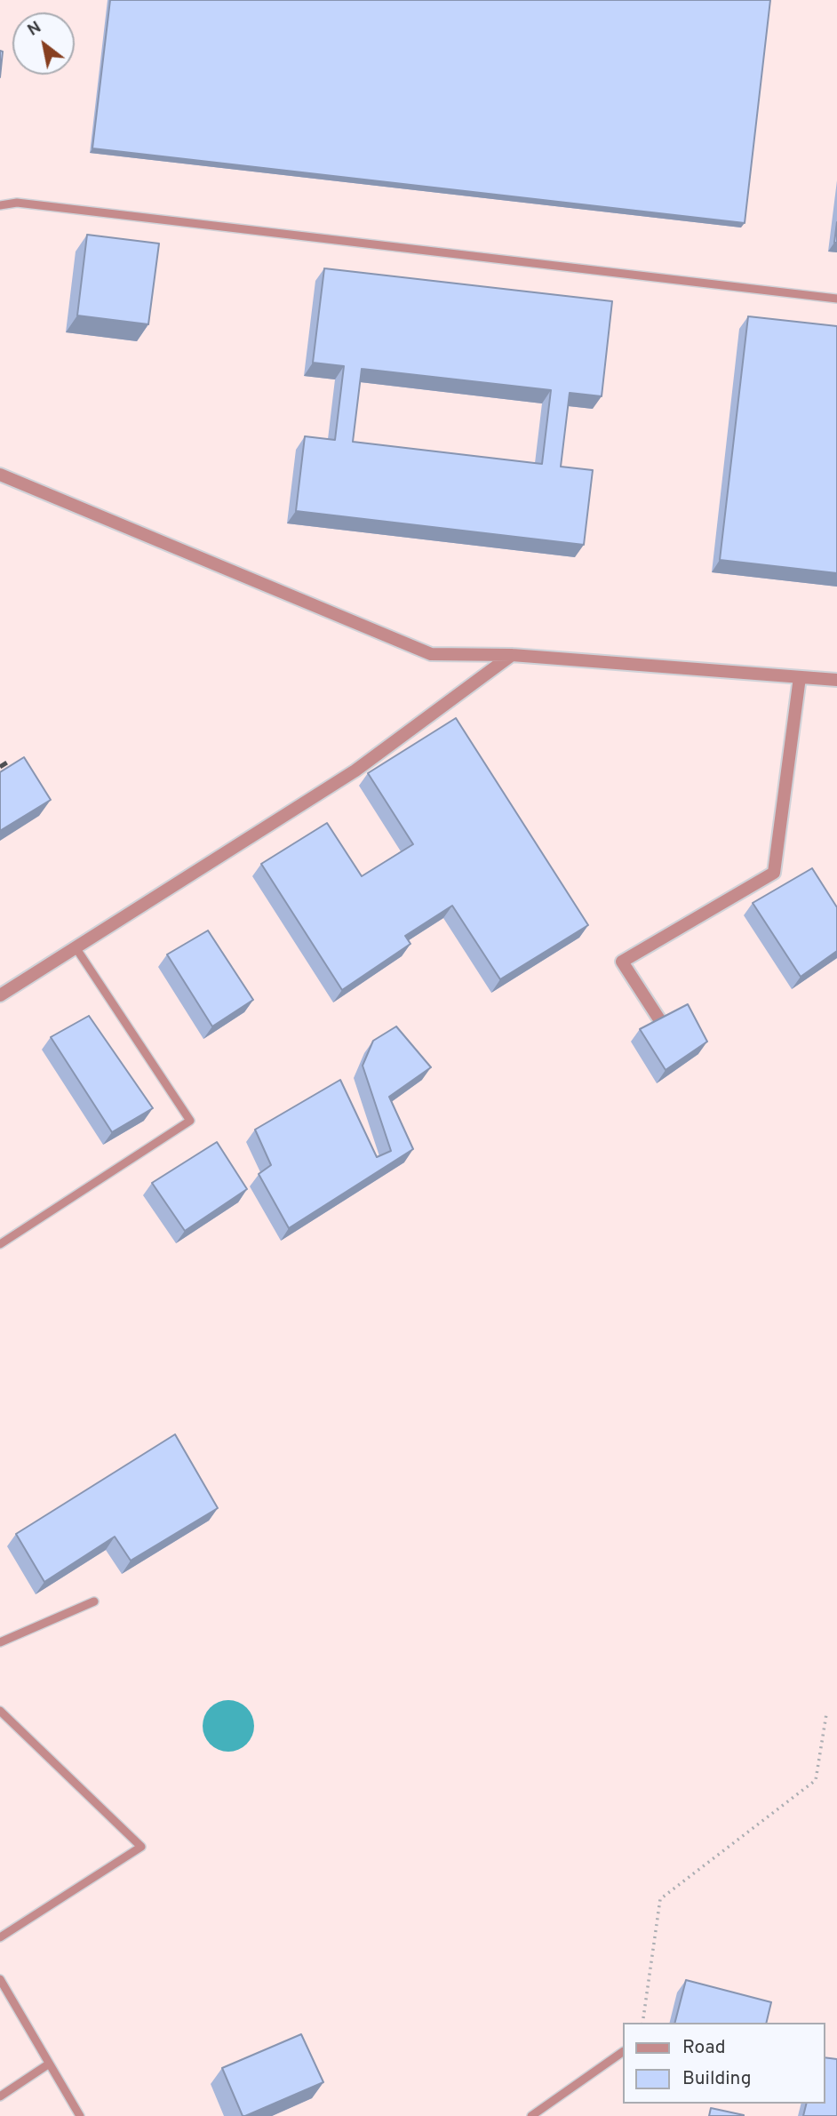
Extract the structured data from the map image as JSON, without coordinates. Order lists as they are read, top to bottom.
{
  "legend": ["Road", "Building"],
  "north": "top left"
}
